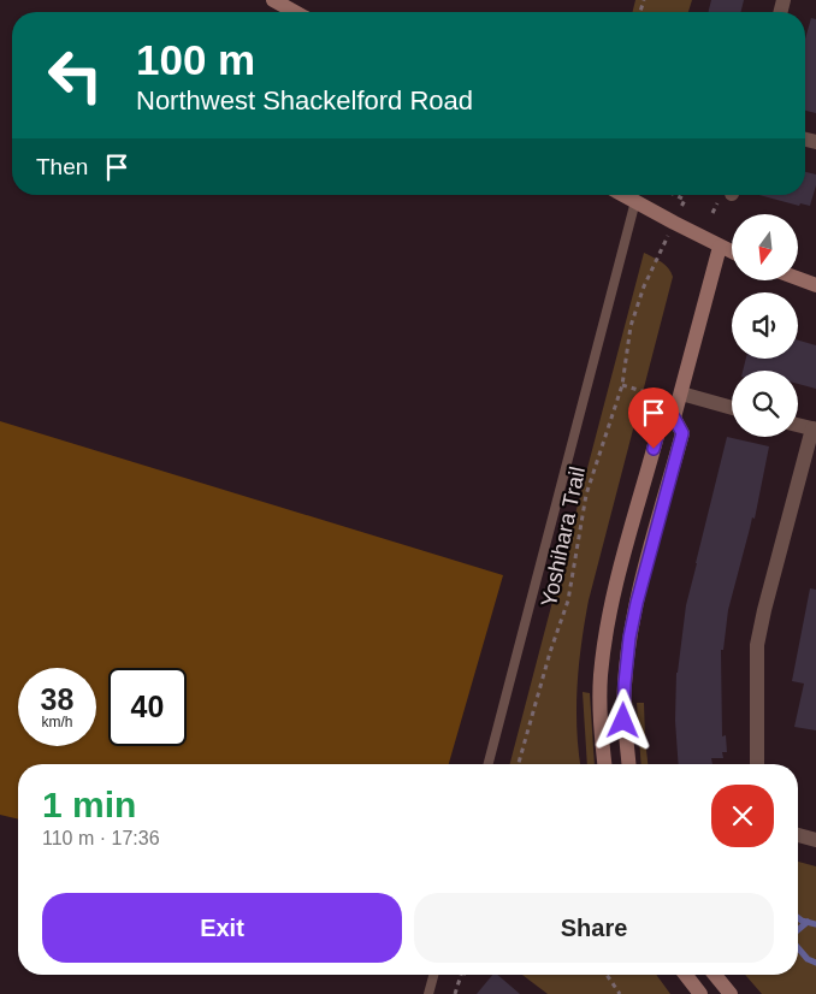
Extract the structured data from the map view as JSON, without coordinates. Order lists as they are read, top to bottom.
{
  "streets": {
    "path": ["Yoshihara Trail"]
  },
  "north": "bottom",
  "page": {
    "turn": ["100 m", "Northwest Shackelford Road"],
    "then": "Then",
    "speed": "38 km/h",
    "limit": "40",
    "heading": ["1 min", "110 m · 17:36"],
    "buttons": ["Exit", "Share"]
  }
}
